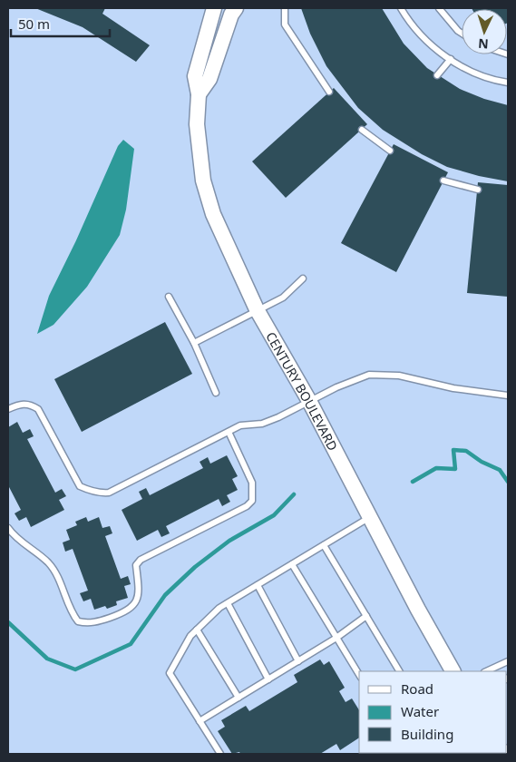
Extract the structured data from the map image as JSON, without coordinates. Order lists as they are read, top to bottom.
{
  "streets": {
    "street": ["CENTURY BOULEVARD"]
  },
  "legend": ["Road", "Water", "Building"],
  "scale_bar": "50 m",
  "north": "bottom"
}
